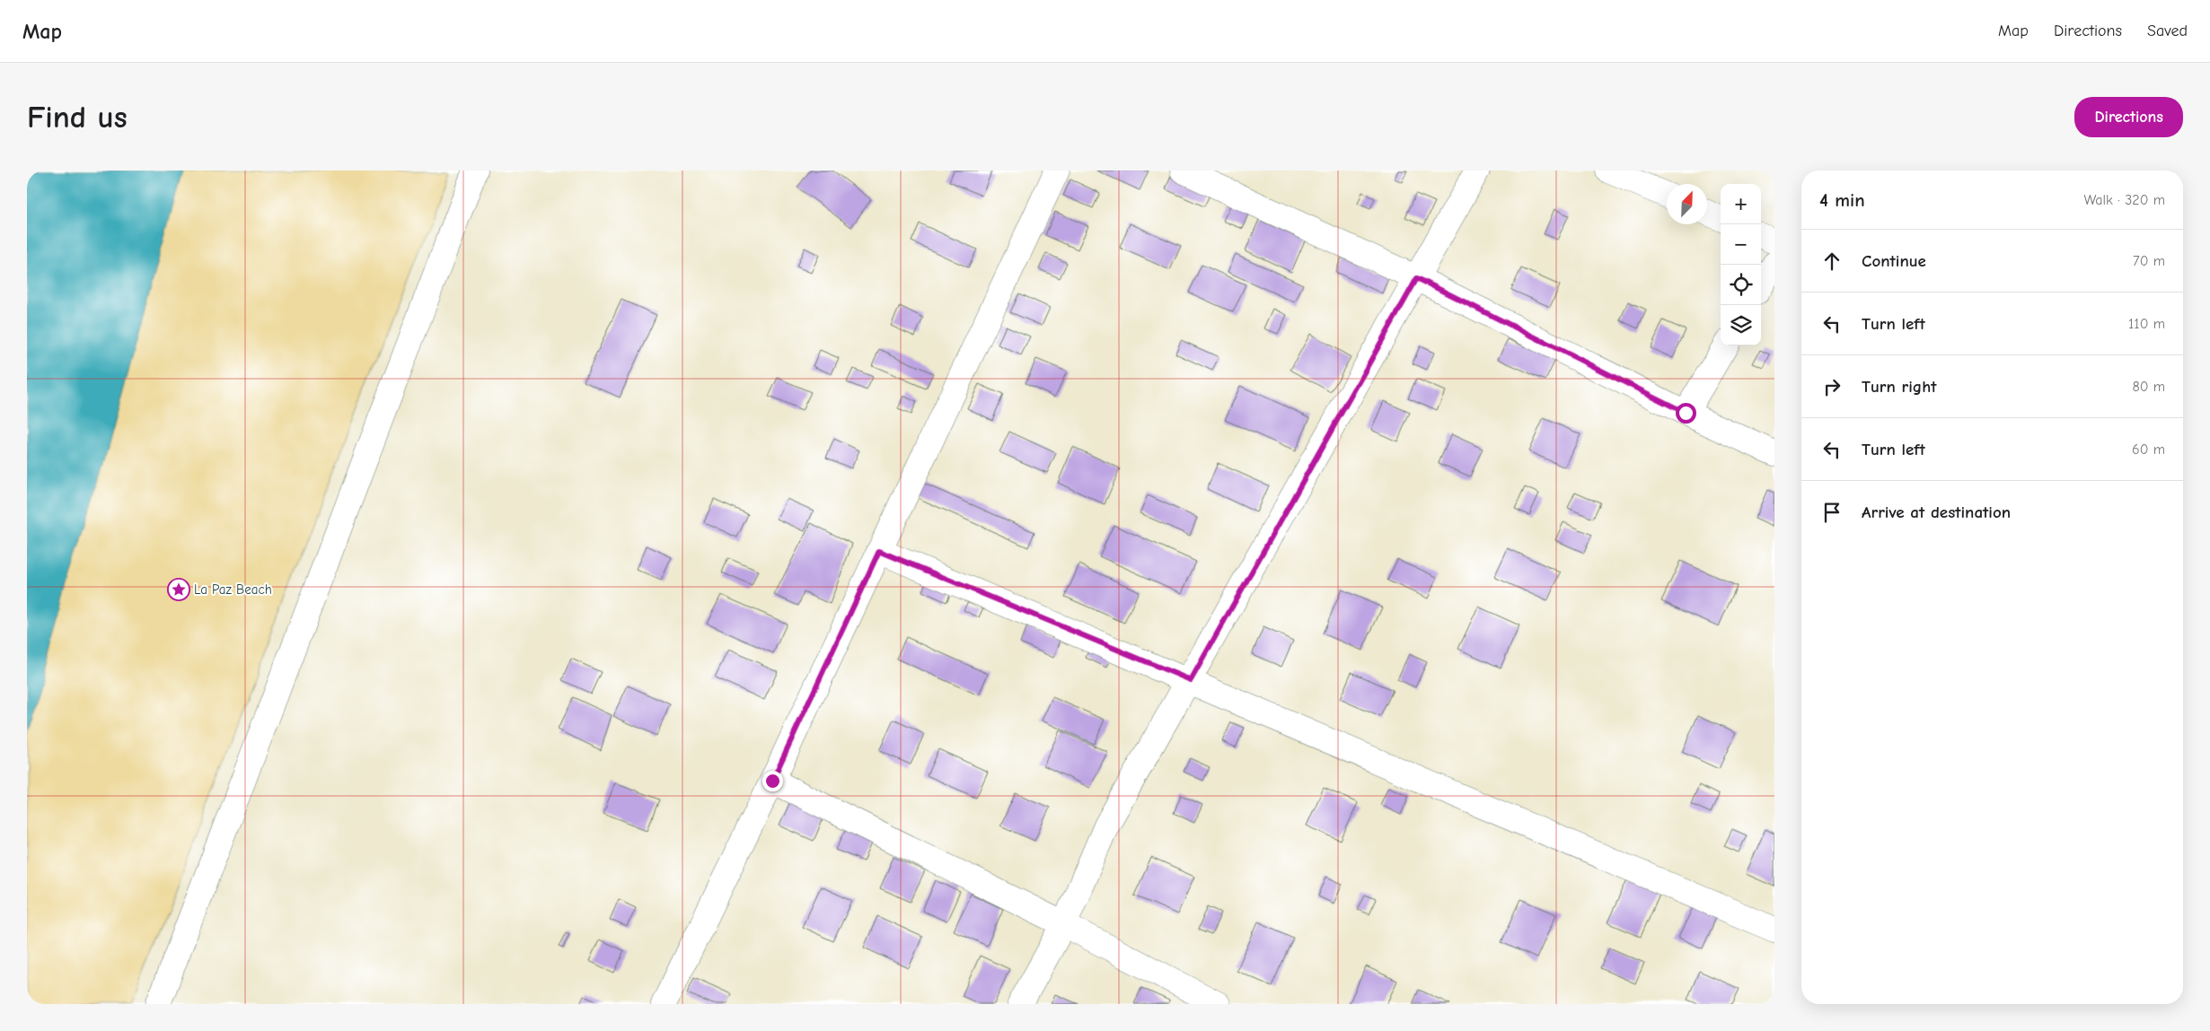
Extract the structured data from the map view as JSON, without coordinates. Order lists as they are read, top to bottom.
{
  "places": {
    "place": ["La Paz Beach"]
  },
  "north": "top right",
  "page": {
    "header": "Map",
    "nav": ["Map", "Directions", "Saved"],
    "buttons": "Directions",
    "title": "Find us",
    "heading": ["4 min", "Walk · 320 m"],
    "map_buttons": ["+", "−"],
    "list": [
      ["Continue", "70 m"],
      ["Turn left", "110 m"],
      ["Turn right", "80 m"],
      ["Turn left", "60 m"],
      "Arrive at destination"
    ]
  }
}
